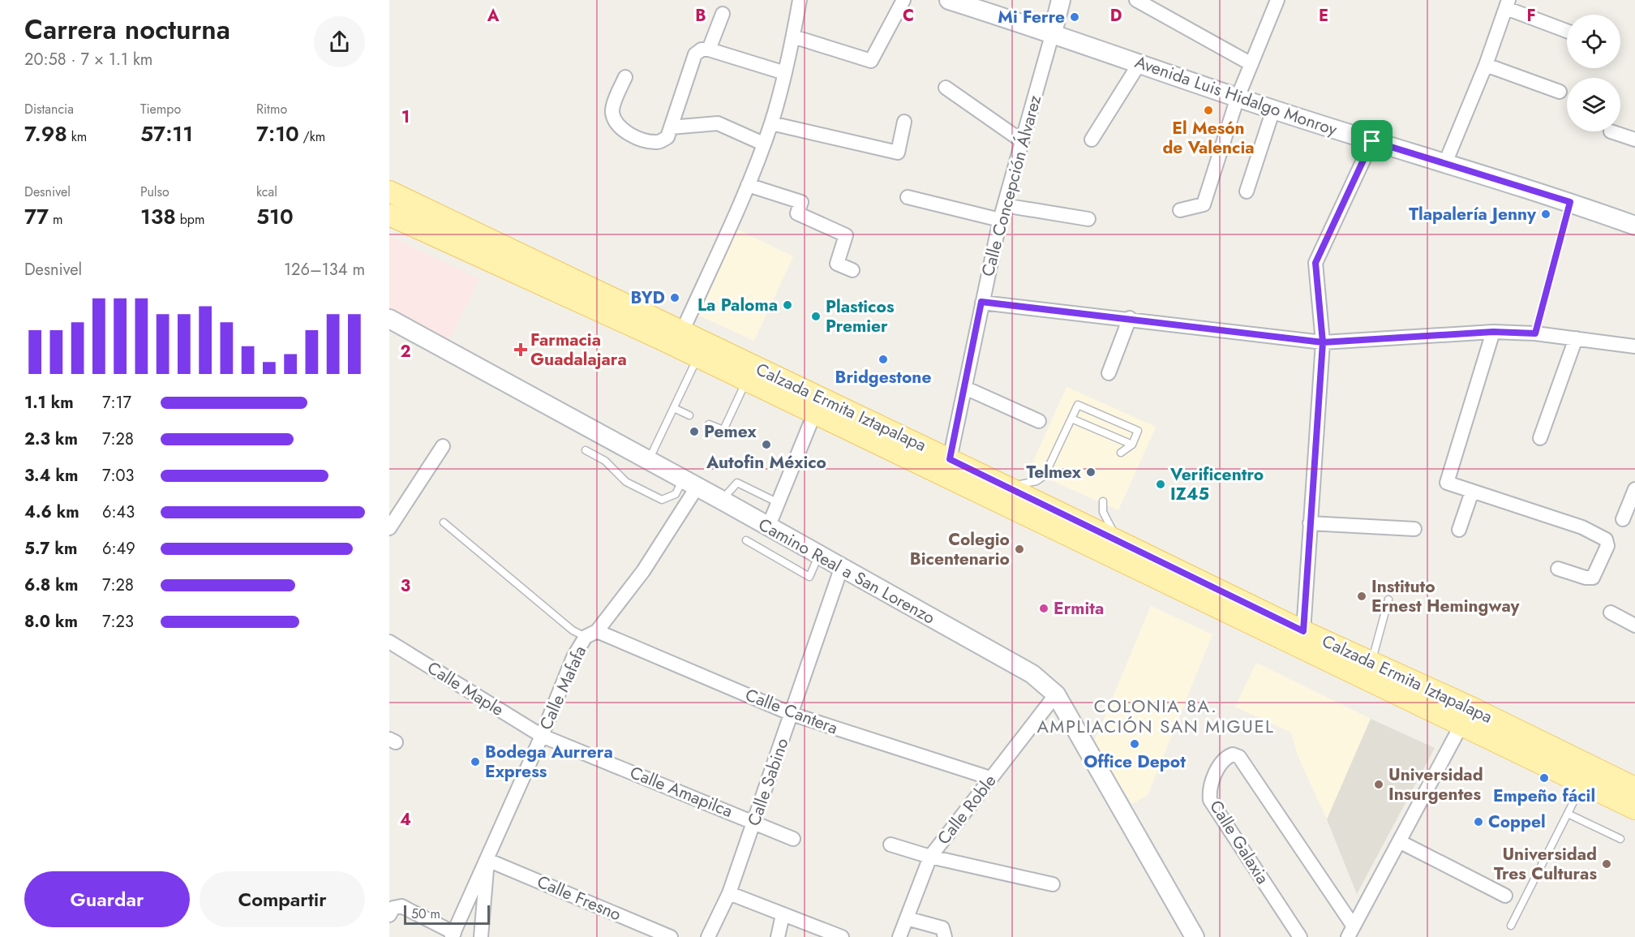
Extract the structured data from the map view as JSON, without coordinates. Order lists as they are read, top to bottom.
{
  "streets": {
    "main road": [
      "Avenida Luis Hidalgo Monroy",
      "Calle Concepción Álvarez",
      "Calzada Ermita Iztapalapa",
      "Camino Real a San Lorenzo"
    ],
    "street": [
      "Calle Mafafa",
      "Calle Maple",
      "Calle Cantera",
      "Calle Sabino",
      "Calle Amapilca",
      "Calle Roble",
      "Calle Galaxia",
      "Calle Fresno"
    ]
  },
  "crossings": [
    ["Avenida Luis Hidalgo Monroy", "Calle Concepción Álvarez"],
    ["Calle Concepción Álvarez", "Calzada Ermita Iztapalapa"],
    ["Camino Real a San Lorenzo", "Calle Mafafa"],
    ["Camino Real a San Lorenzo", "Calle Sabino"],
    ["Camino Real a San Lorenzo", "Calle Roble"],
    ["Calle Mafafa", "Calle Maple"],
    ["Calle Mafafa", "Calle Cantera"],
    ["Calle Mafafa", "Calle Amapilca"],
    ["Calle Mafafa", "Calle Fresno"],
    ["Calle Maple", "Calle Amapilca"],
    ["Calle Cantera", "Calle Sabino"],
    ["Calle Cantera", "Calle Roble"],
    ["Calle Sabino", "Calle Amapilca"]
  ],
  "districts": ["COLONIA 8A. AMPLIACIÓN SAN MIGUEL"],
  "places": {
    "other": [
      "Mi Ferre",
      "El Mesón de Valencia",
      "Tlapalería Jenny",
      "BYD",
      "La Paloma",
      "Plasticos Premier",
      "Bridgestone",
      "Pemex",
      "Autofin México",
      "Telmex",
      "Verificentro IZ45",
      "Colegio Bicentenario",
      "Instituto Ernest Hemingway",
      "Ermita",
      "Office Depot",
      "Bodega Aurrera Express",
      "Empeño fácil",
      "Universidad Insurgentes",
      "Coppel",
      "Universidad Tres Culturas"
    ],
    "health": ["Farmacia Guadalajara"]
  },
  "scale_bar": "50 m",
  "page": {
    "heading": ["Carrera nocturna", "20:58 · 7 × 1.1 km"],
    "stats": [
      ["Distancia", "7.98 km"],
      ["Tiempo", "57:11"],
      ["Ritmo", "7:10 /km"],
      ["Desnivel", "77 m"],
      ["Pulso", "138 bpm"],
      ["kcal", "510"]
    ],
    "chart": ["Desnivel", "126–134 m"],
    "list": [
      {
        "name": "1.1 km",
        "note": "7:17"
      },
      {
        "name": "2.3 km",
        "note": "7:28"
      },
      {
        "name": "3.4 km",
        "note": "7:03"
      },
      {
        "name": "4.6 km",
        "note": "6:43"
      },
      {
        "name": "5.7 km",
        "note": "6:49"
      },
      {
        "name": "6.8 km",
        "note": "7:28"
      },
      {
        "name": "8.0 km",
        "note": "7:23"
      }
    ],
    "buttons": ["Guardar", "Compartir"],
    "scale": "50 m"
  },
  "grid": {
    "columns": [
      "A",
      "B",
      "C",
      "D",
      "E",
      "F"
    ],
    "rows": [
      "1",
      "2",
      "3",
      "4"
    ]
  }
}
